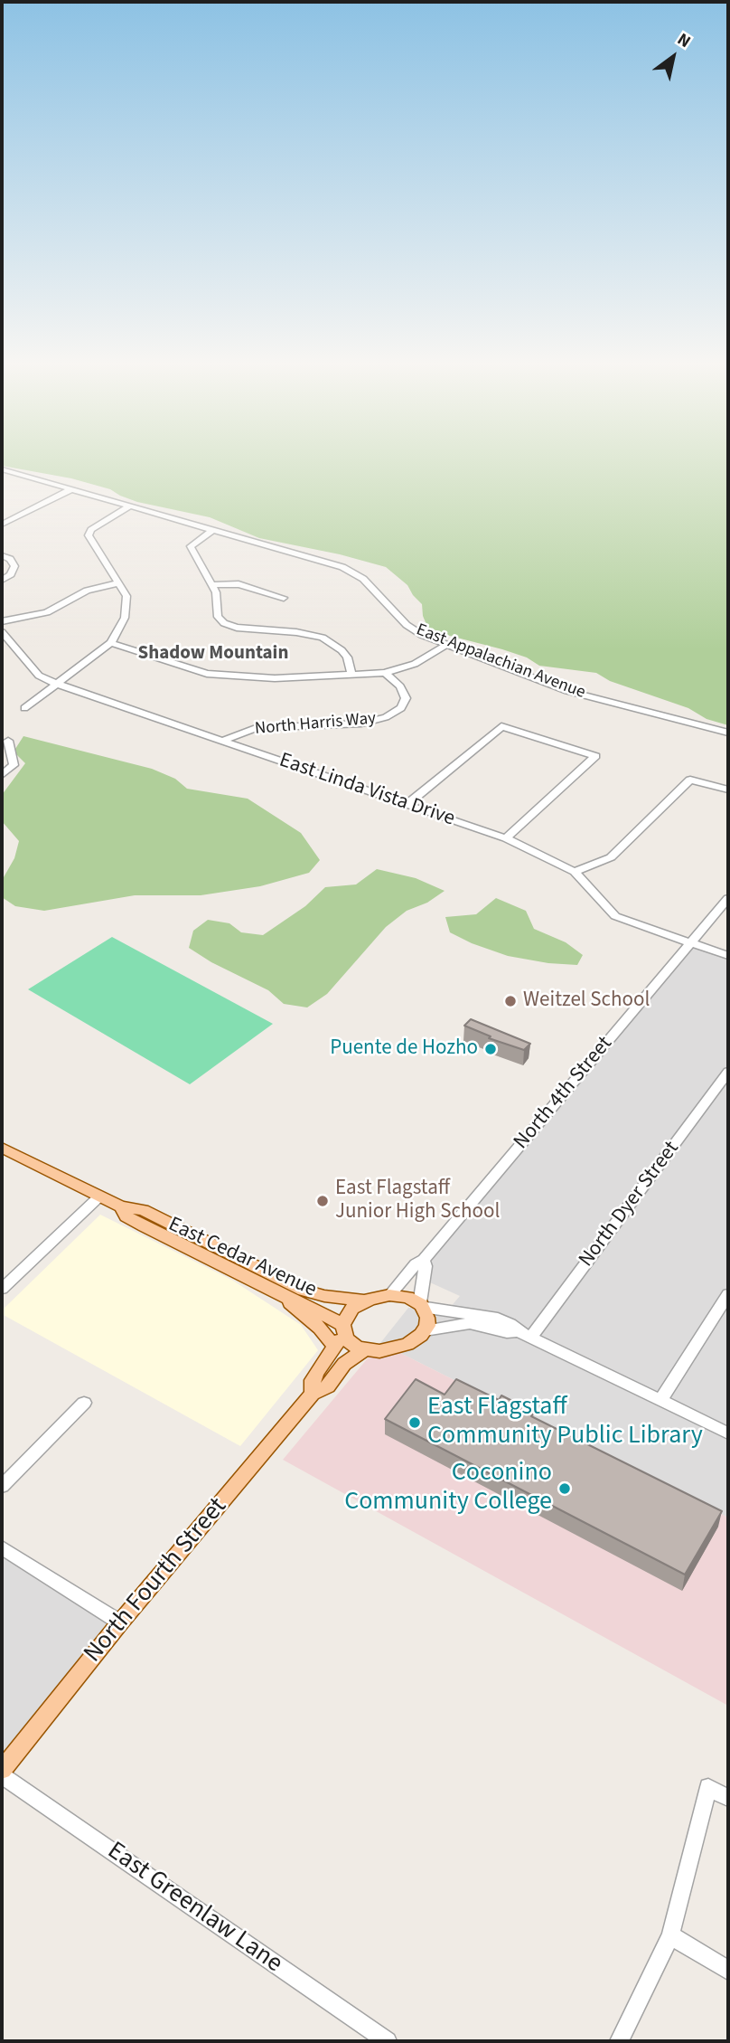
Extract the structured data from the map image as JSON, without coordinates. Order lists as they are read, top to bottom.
{
  "streets": {
    "main road": ["East Cedar Avenue", "North Fourth Street"],
    "street": [
      "East Appalachian Avenue",
      "North Harris Way",
      "East Linda Vista Drive",
      "North 4th Street",
      "North Dyer Street",
      "East Greenlaw Lane"
    ]
  },
  "crossings": [
    ["North Harris Way", "East Linda Vista Drive"],
    ["East Linda Vista Drive", "North 4th Street"],
    ["North 4th Street", "East Cedar Avenue"],
    ["North 4th Street", "North Fourth Street"],
    ["East Cedar Avenue", "North Fourth Street"]
  ],
  "districts": ["Shadow Mountain"],
  "places": [
    "Weitzel School",
    "Puente de Hozho",
    "East Flagstaff Junior High School",
    "East Flagstaff Community Public Library",
    "Coconino Community College"
  ],
  "north": "top right"
}
